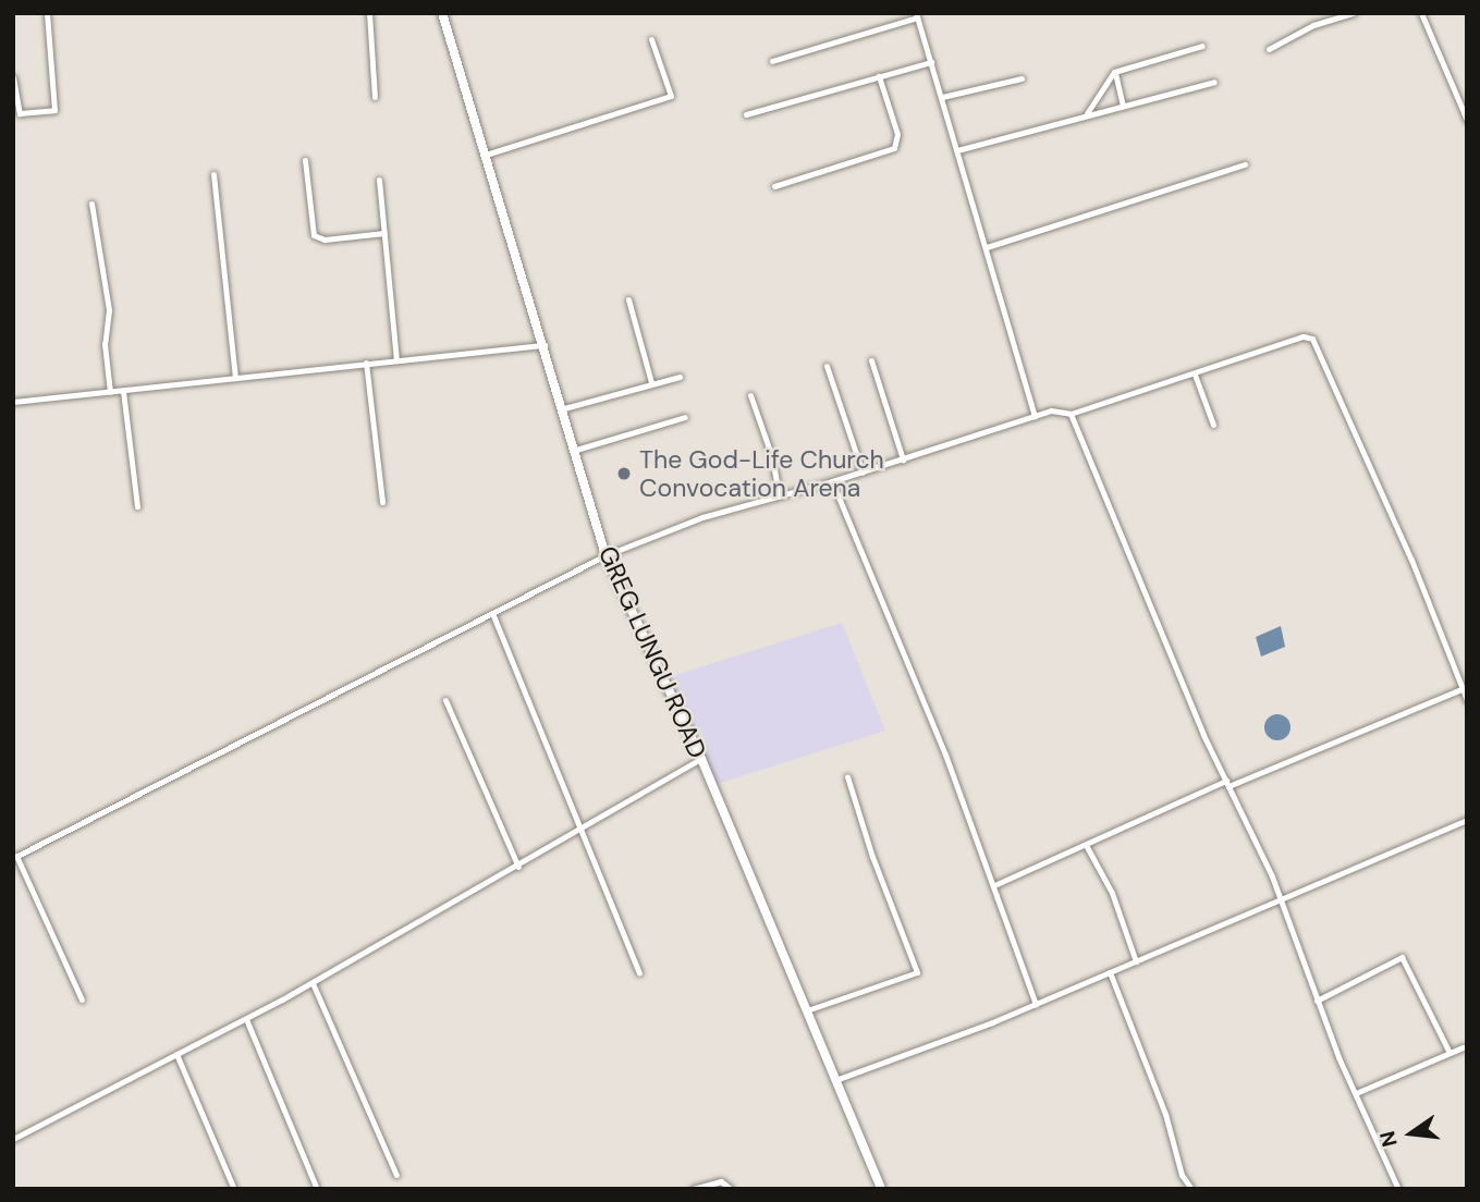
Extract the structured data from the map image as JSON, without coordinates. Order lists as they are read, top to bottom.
{
  "streets": {
    "street": ["GREG LUNGU ROAD"]
  },
  "places": ["The God-Life Church Convocation Arena"],
  "north": "left"
}
